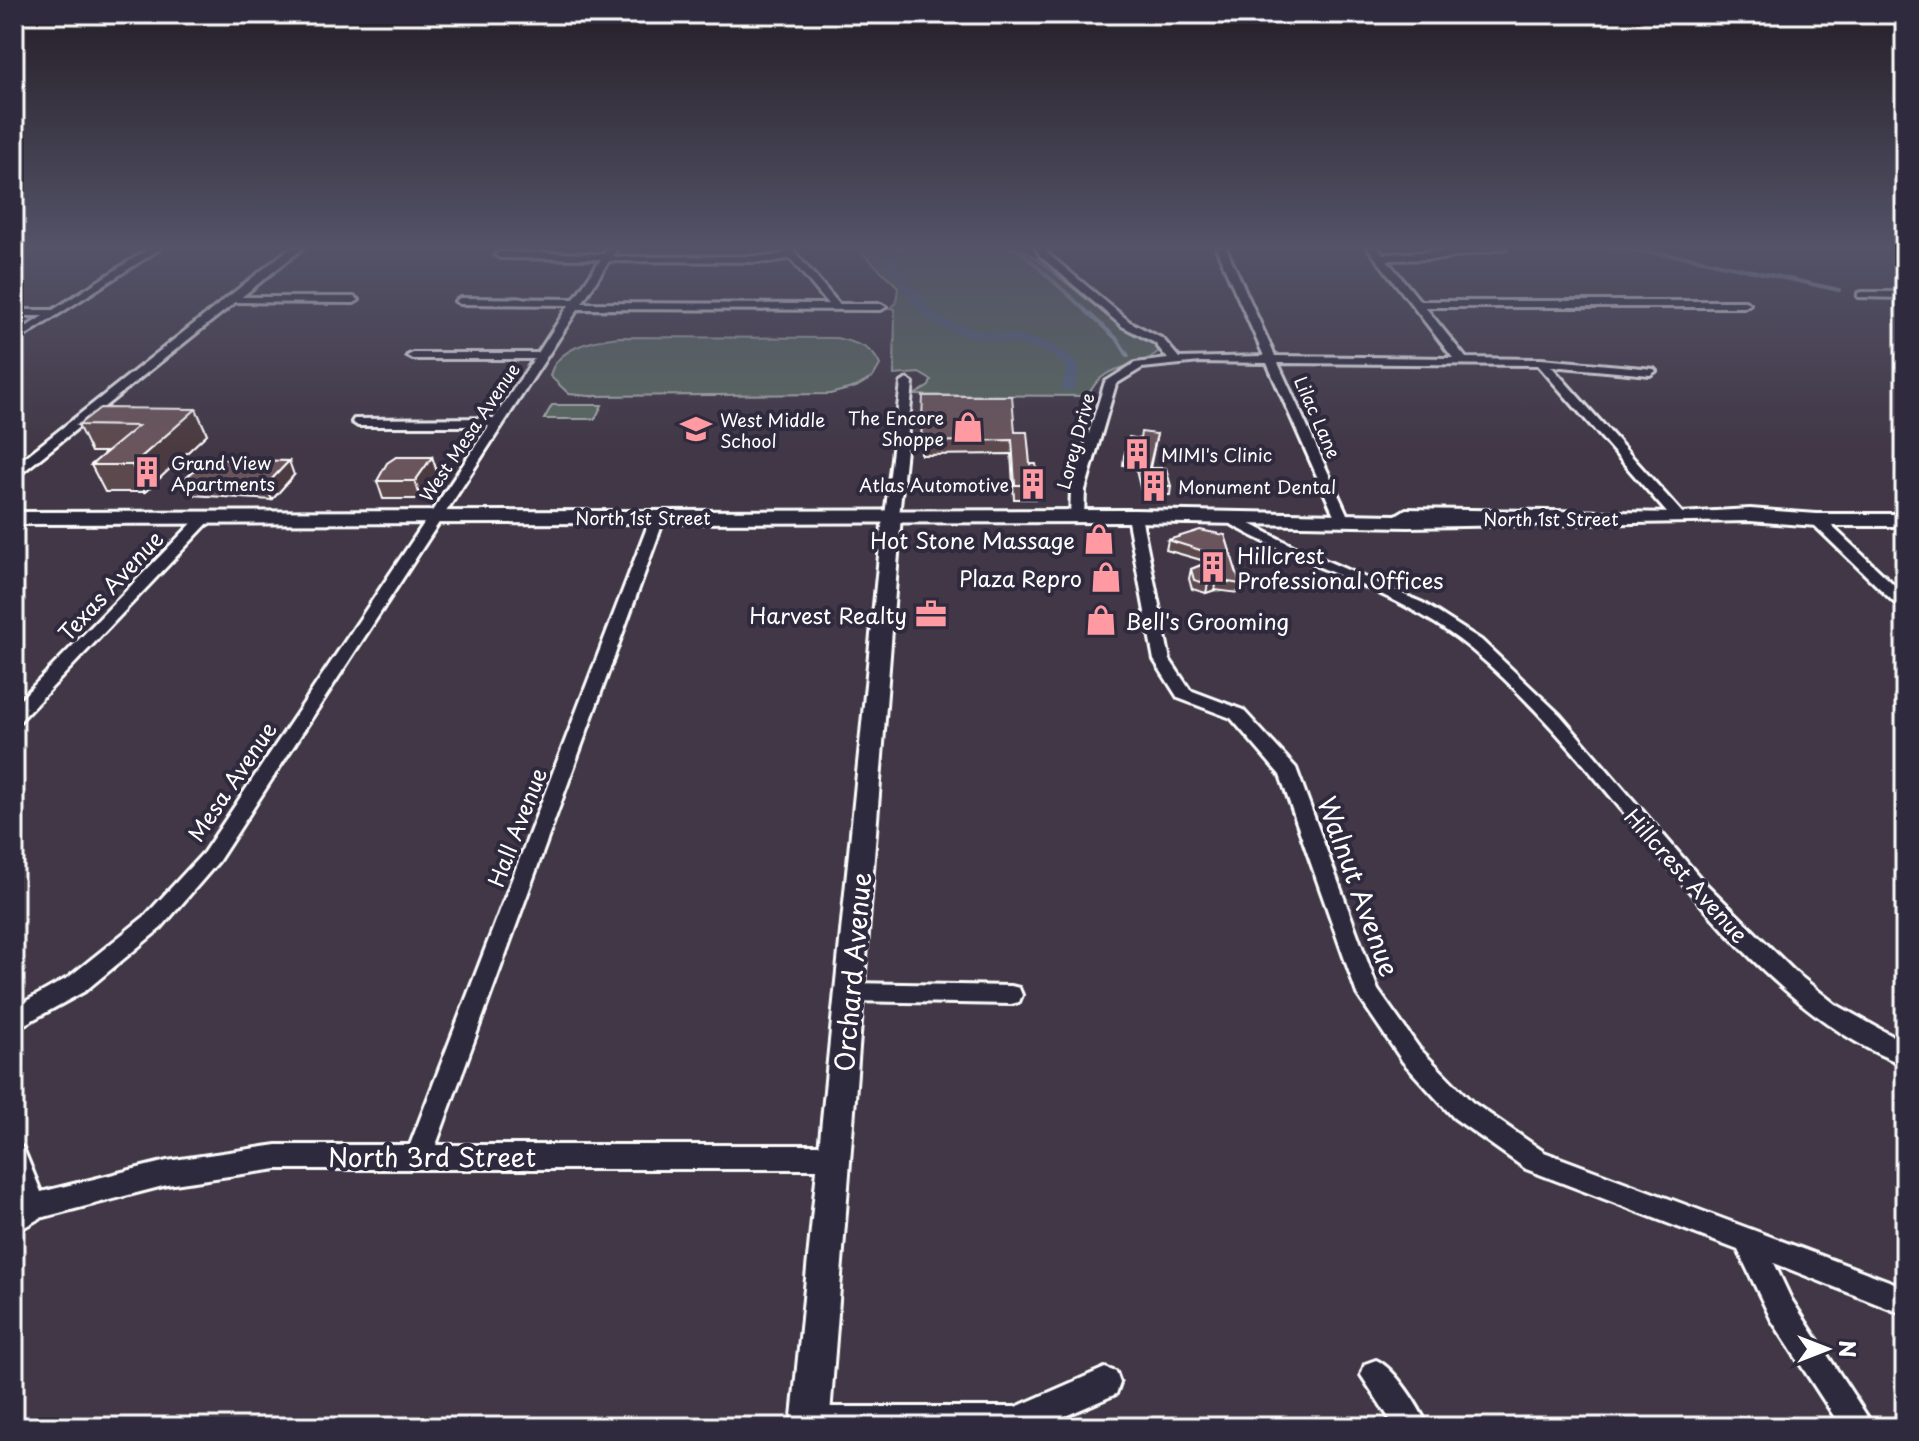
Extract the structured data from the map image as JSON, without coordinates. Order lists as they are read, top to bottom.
{
  "streets": {
    "main road": ["North 1st Street"],
    "street": [
      "Lilac Lane",
      "West Mesa Avenue",
      "Lorey Drive",
      "Texas Avenue",
      "Mesa Avenue",
      "Hall Avenue",
      "Hillcrest Avenue",
      "Walnut Avenue",
      "Orchard Avenue",
      "North 3rd Street"
    ]
  },
  "crossings": [
    ["Lilac Lane", "Lorey Drive"],
    ["Lilac Lane", "North 1st Street"],
    ["West Mesa Avenue", "North 1st Street"],
    ["West Mesa Avenue", "Mesa Avenue"],
    ["Lorey Drive", "North 1st Street"],
    ["North 1st Street", "Texas Avenue"],
    ["North 1st Street", "Mesa Avenue"],
    ["North 1st Street", "Hall Avenue"],
    ["North 1st Street", "Hillcrest Avenue"],
    ["North 1st Street", "Walnut Avenue"],
    ["North 1st Street", "Orchard Avenue"],
    ["Hall Avenue", "North 3rd Street"],
    ["Orchard Avenue", "North 3rd Street"]
  ],
  "places": {
    "shop": [
      "The Encore Shoppe",
      "Hot Stone Massage",
      "Plaza Repro",
      "Bell's Grooming"
    ],
    "school or university": ["West Middle School"],
    "building": [
      "MIMI's Clinic",
      "Grand View Apartments",
      "Atlas Automotive",
      "Monument Dental",
      "Hillcrest Professional Offices"
    ],
    "office": ["Harvest Realty"]
  },
  "north": "right"
}
